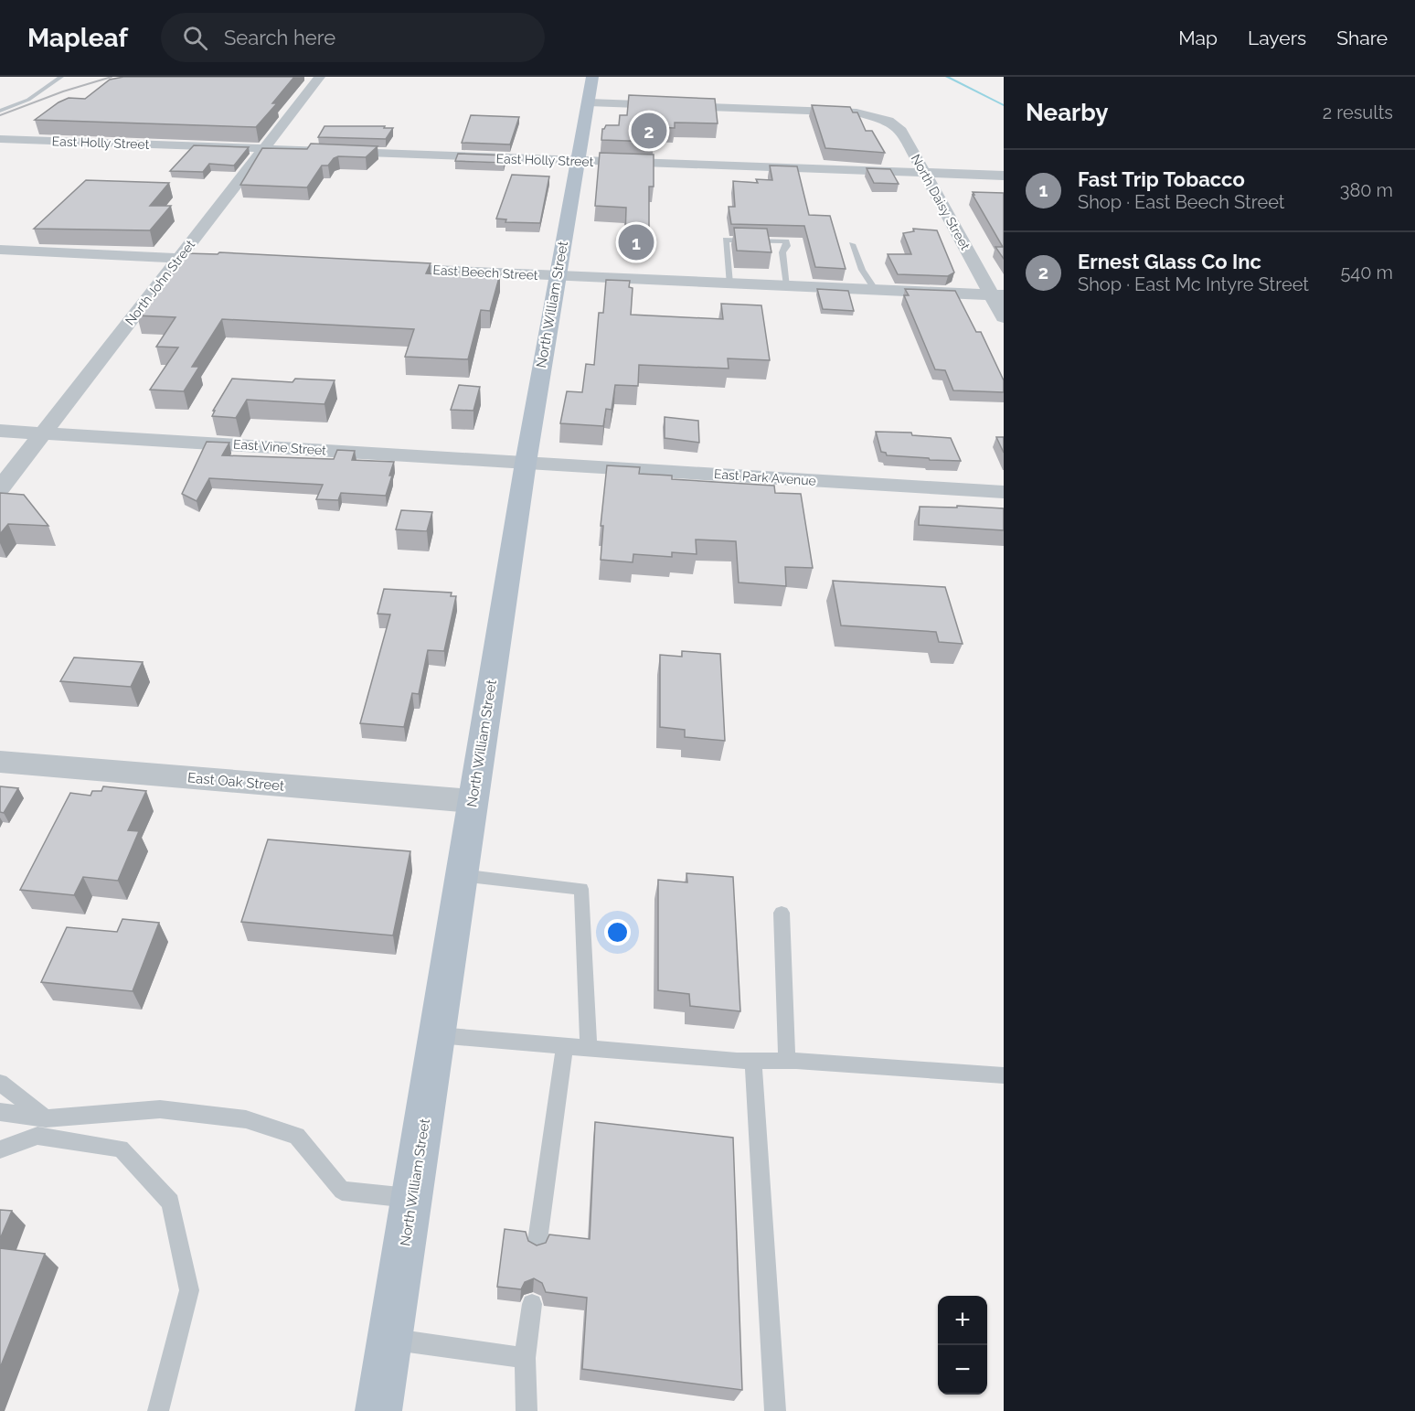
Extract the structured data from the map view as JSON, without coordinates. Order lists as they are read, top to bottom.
{
  "streets": {
    "main road": ["North William Street"],
    "street": [
      "East Holly Street",
      "North Daisy Street",
      "East Beech Street",
      "North John Street",
      "East Vine Street",
      "East Park Avenue",
      "East Oak Street"
    ]
  },
  "crossings": [
    ["East Holly Street", "North Daisy Street"],
    ["East Holly Street", "North John Street"],
    ["East Holly Street", "North William Street"],
    ["North Daisy Street", "East Beech Street"],
    ["North Daisy Street", "North William Street"],
    ["East Beech Street", "North William Street"],
    ["North John Street", "East Vine Street"],
    ["North William Street", "East Vine Street"],
    ["North William Street", "East Park Avenue"],
    ["North William Street", "East Oak Street"],
    ["East Vine Street", "East Park Avenue"]
  ],
  "page": {
    "header": "Mapleaf",
    "search": "Search here",
    "nav": ["Map", "Layers", "Share"],
    "heading": ["Nearby", "2 results"],
    "pins": ["2", "1"],
    "list": [
      {
        "mark": "1",
        "name": "Fast Trip Tobacco",
        "note": "Shop · East Beech Street",
        "value": "380 m"
      },
      {
        "mark": "2",
        "name": "Ernest Glass Co Inc",
        "note": "Shop · East Mc Intyre Street",
        "value": "540 m"
      }
    ],
    "map_buttons": ["+", "−"]
  }
}
